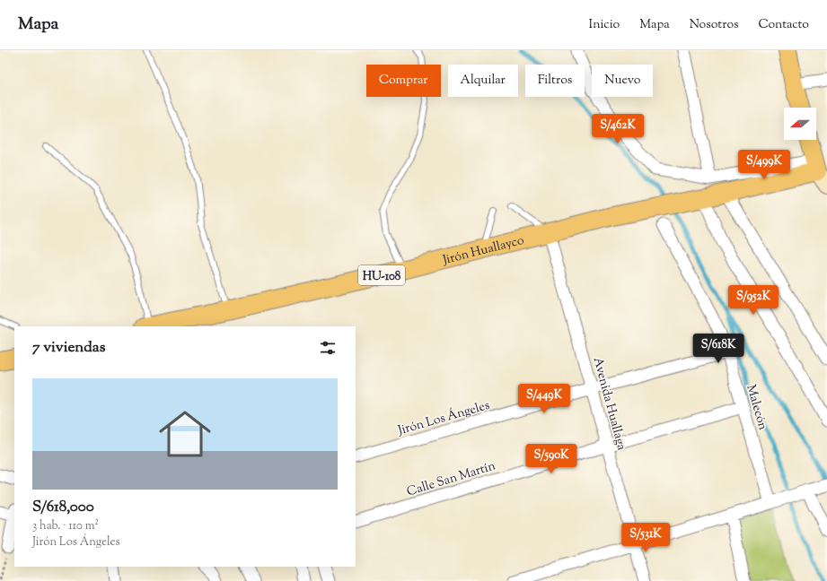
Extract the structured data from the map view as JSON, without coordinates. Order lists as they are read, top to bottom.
{
  "streets": {
    "main road": ["Jirón Huallayco", "HU-108"],
    "street": [
      "Avenida Huallaga",
      "Malecón",
      "Jirón Los Ángeles",
      "Calle San Martín"
    ]
  },
  "crossings": [
    ["Jirón Huallayco", "Avenida Huallaga"],
    ["Avenida Huallaga", "Jirón Los Ángeles"],
    ["Avenida Huallaga", "Calle San Martín"],
    ["Malecón", "Jirón Los Ángeles"],
    ["Malecón", "Calle San Martín"]
  ],
  "north": "left",
  "page": {
    "header": "Mapa",
    "nav": [
      "Inicio",
      "Mapa",
      "Nosotros",
      "Contacto"
    ],
    "chip": [
      "Comprar",
      "Alquilar",
      "Filtros",
      "Nuevo"
    ],
    "price": [
      "S/462K",
      "S/499K",
      "S/952K",
      "S/618K",
      "S/449K",
      "S/590K",
      "S/531K"
    ],
    "heading": "7 viviendas",
    "list": [
      {
        "name": "S/618,000",
        "note": "3 hab. · 110 m² · Jirón Los Ángeles"
      }
    ]
  }
}
